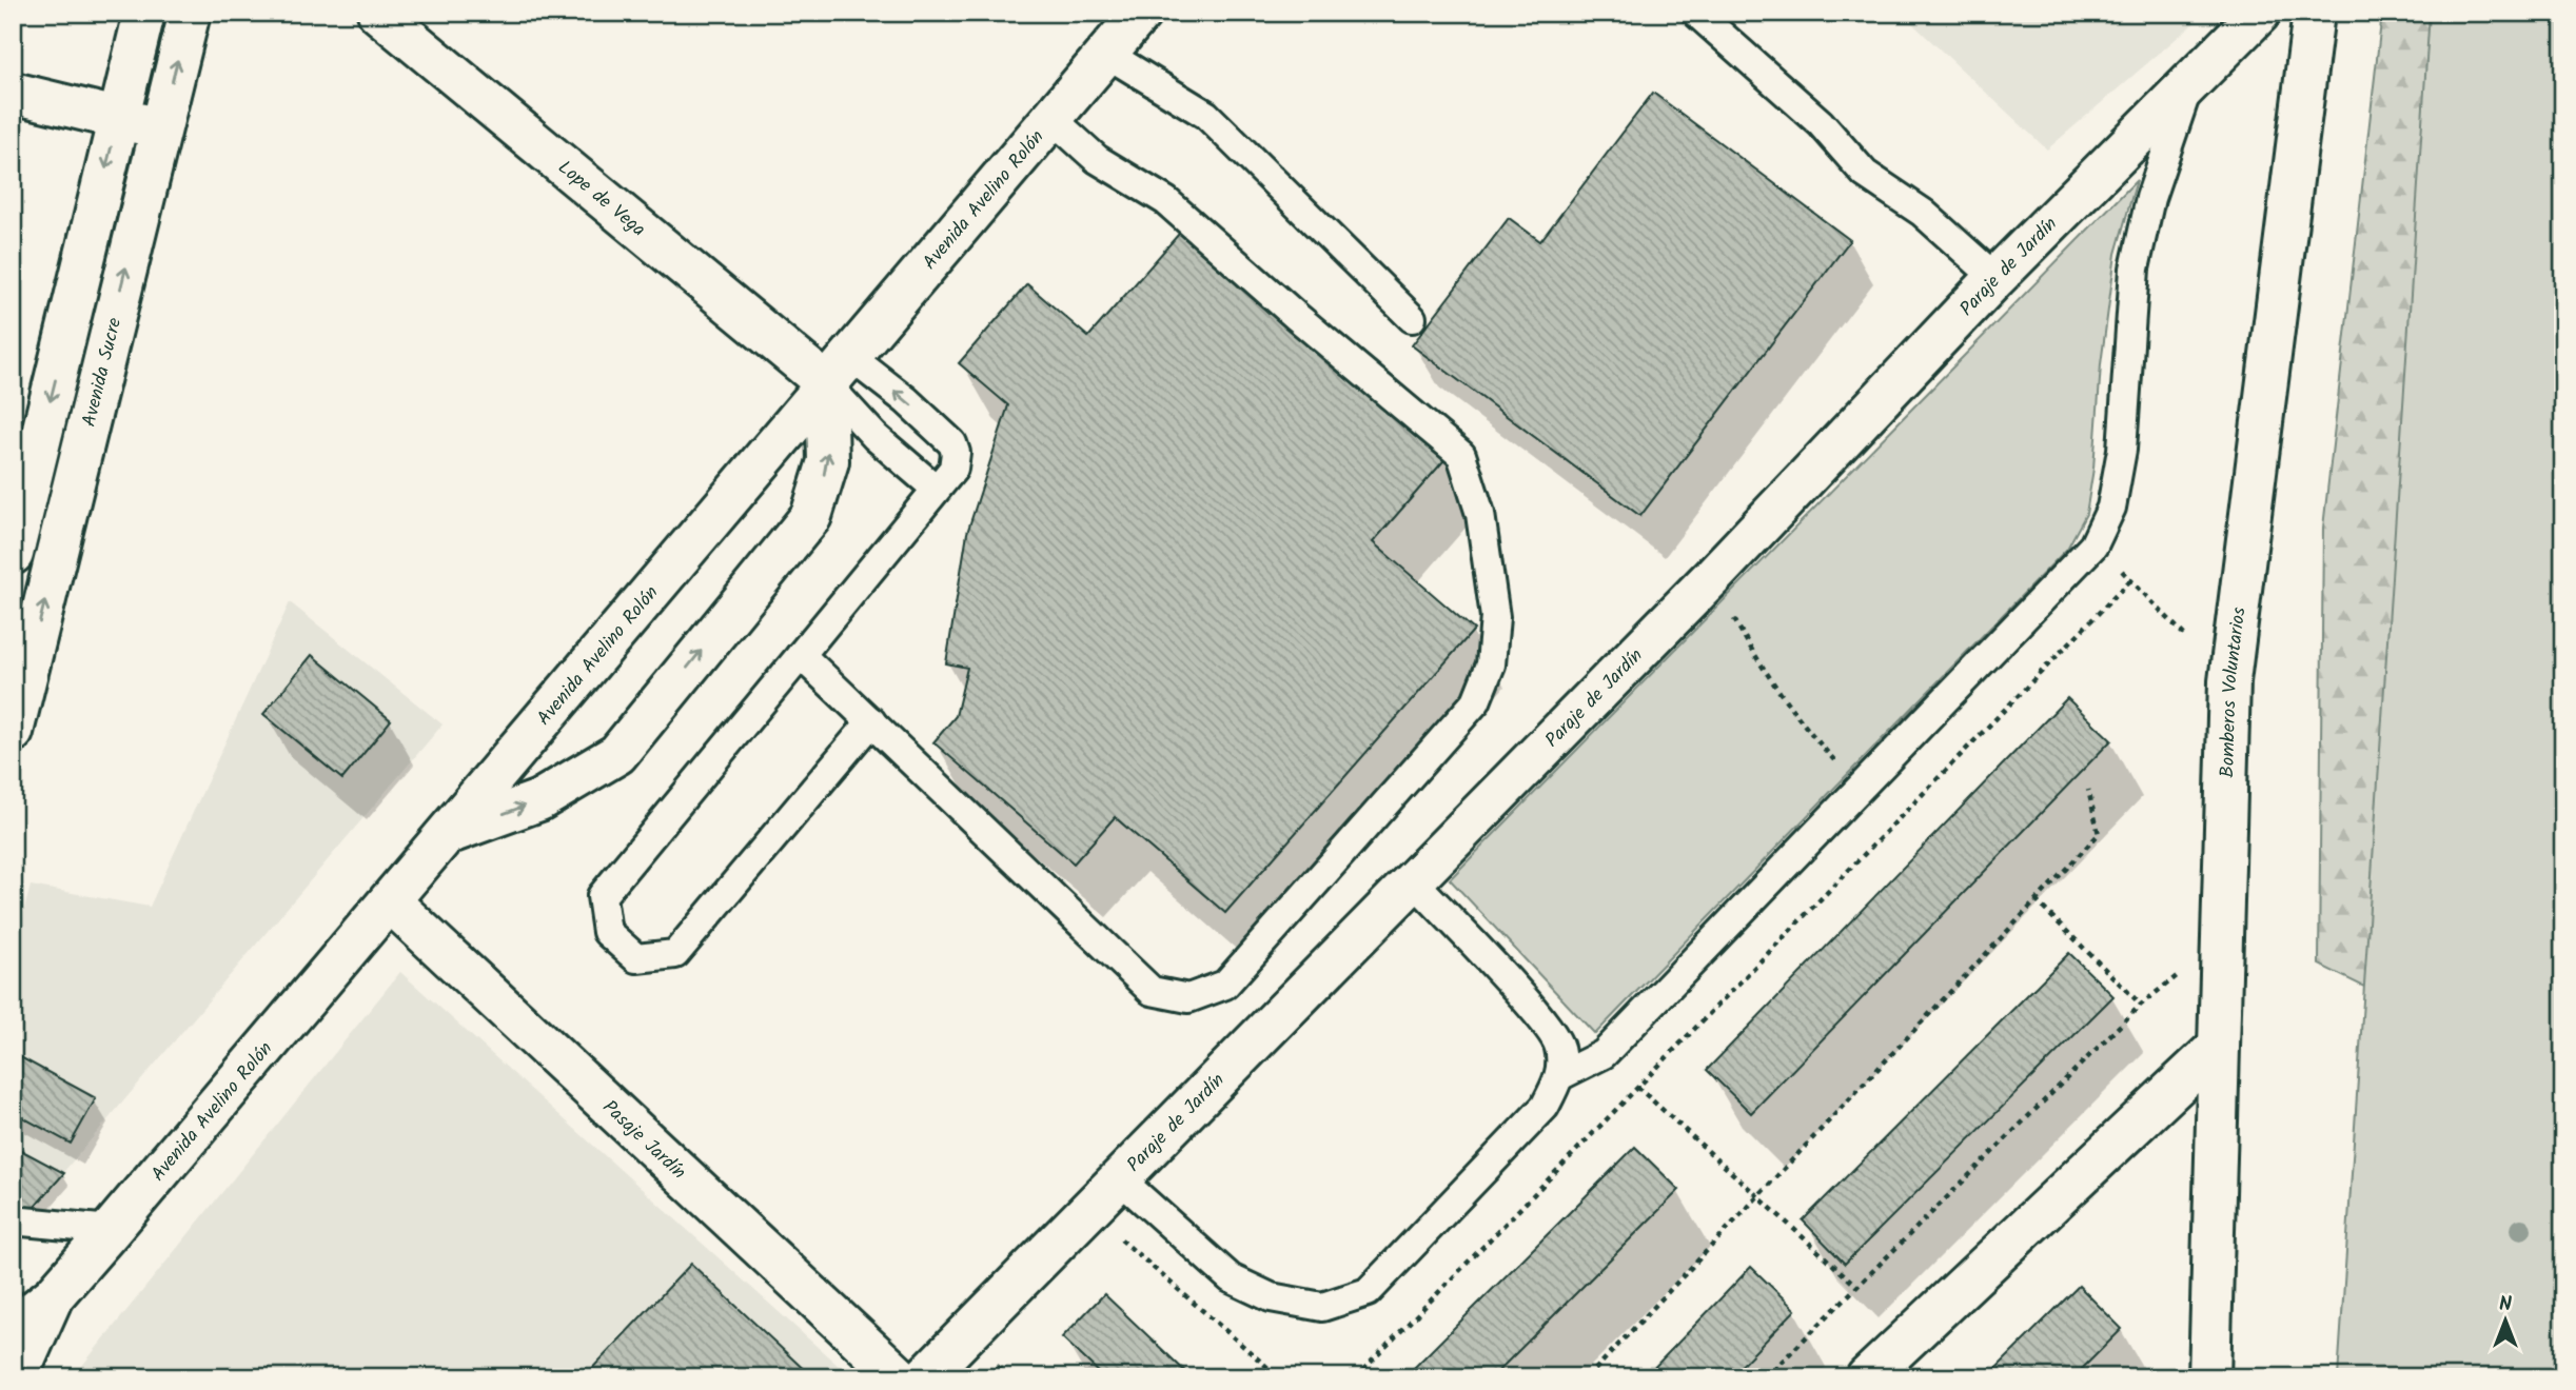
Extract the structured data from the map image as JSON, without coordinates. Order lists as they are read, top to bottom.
{
  "streets": {
    "street": [
      "Lope de Vega",
      "Avenida Avelino Rolón",
      "Paraje de Jardín",
      "Avenida Sucre",
      "Bomberos Voluntarios",
      "Pasaje Jardín"
    ]
  },
  "crossings": [
    ["Lope de Vega", "Avenida Avelino Rolón"],
    ["Avenida Avelino Rolón", "Pasaje Jardín"]
  ],
  "north": "top"
}
